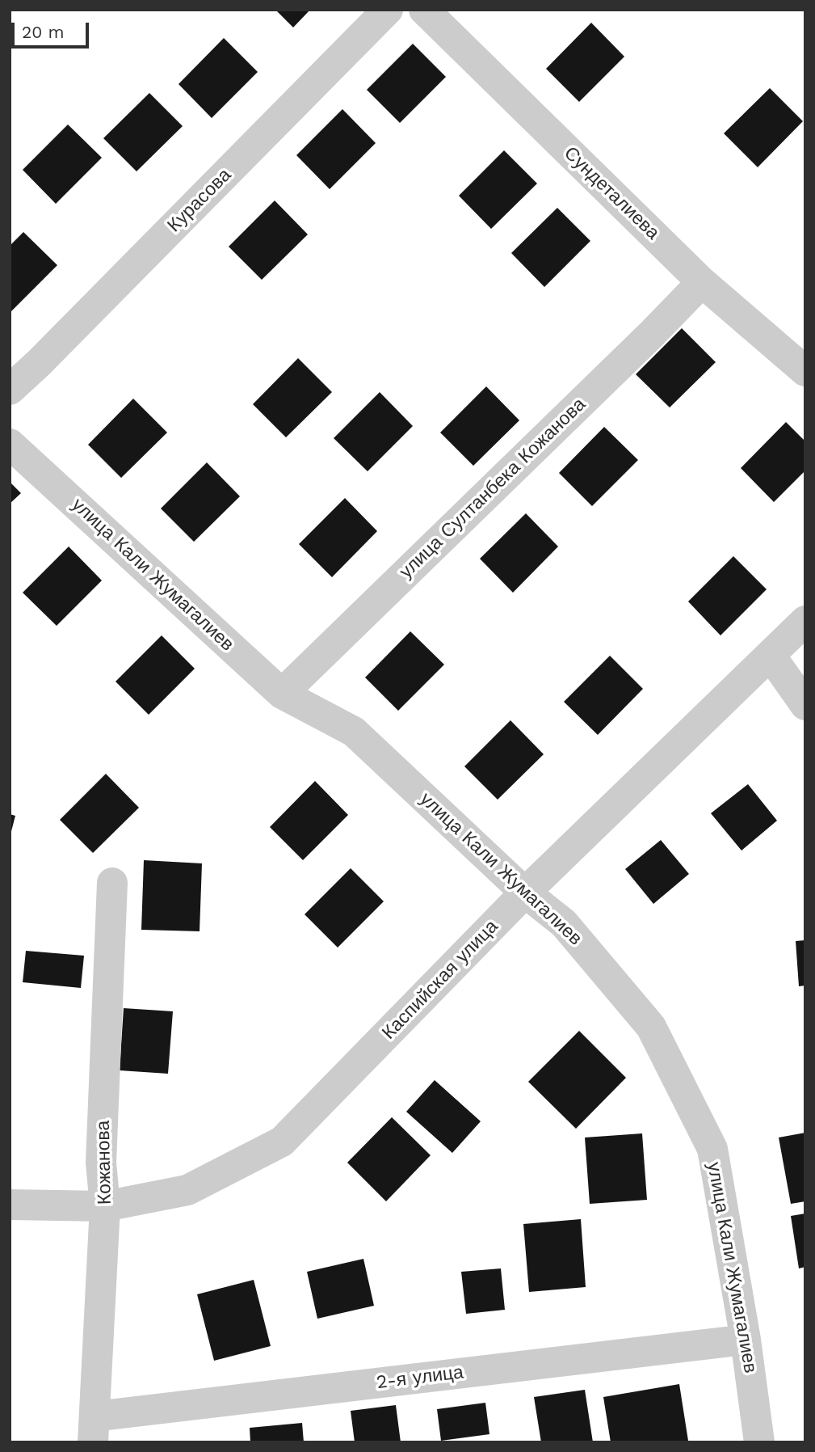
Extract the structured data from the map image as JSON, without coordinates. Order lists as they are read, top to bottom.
{
  "streets": {
    "street": [
      "Сундеталиева",
      "Курасова",
      "улица Султанбека Кожанова",
      "улица Кали Жумагалиев",
      "Каспийская улица",
      "Кожанова",
      "2-я улица"
    ]
  },
  "crossings": [
    ["Сундеталиева", "улица Султанбека Кожанова"],
    ["улица Султанбека Кожанова", "улица Кали Жумагалиев"],
    ["улица Кали Жумагалиев", "Каспийская улица"],
    ["улица Кали Жумагалиев", "2-я улица"],
    ["Каспийская улица", "Кожанова"],
    ["Кожанова", "2-я улица"]
  ],
  "scale_bar": "20 m"
}
